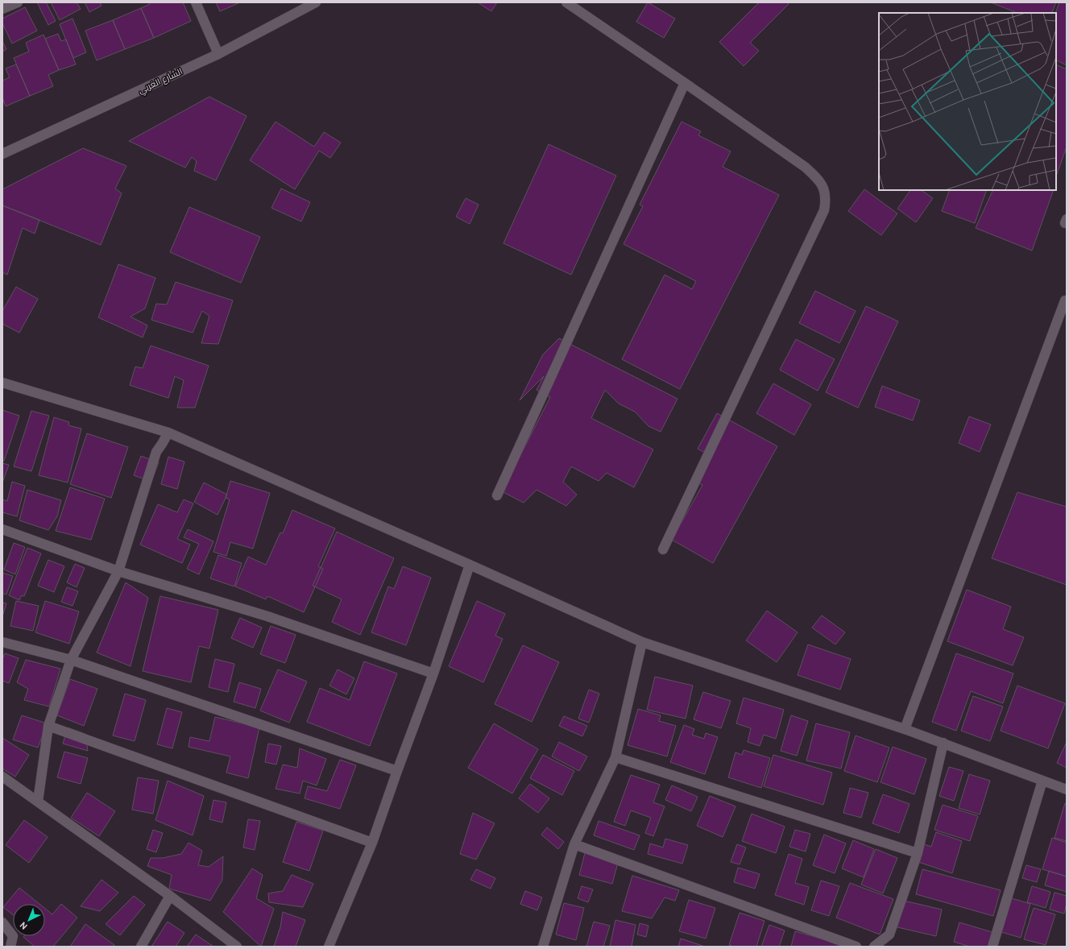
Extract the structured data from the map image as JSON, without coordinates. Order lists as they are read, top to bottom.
{
  "streets": {
    "street": ["الشارع الغربي"]
  },
  "north": "bottom left"
}
